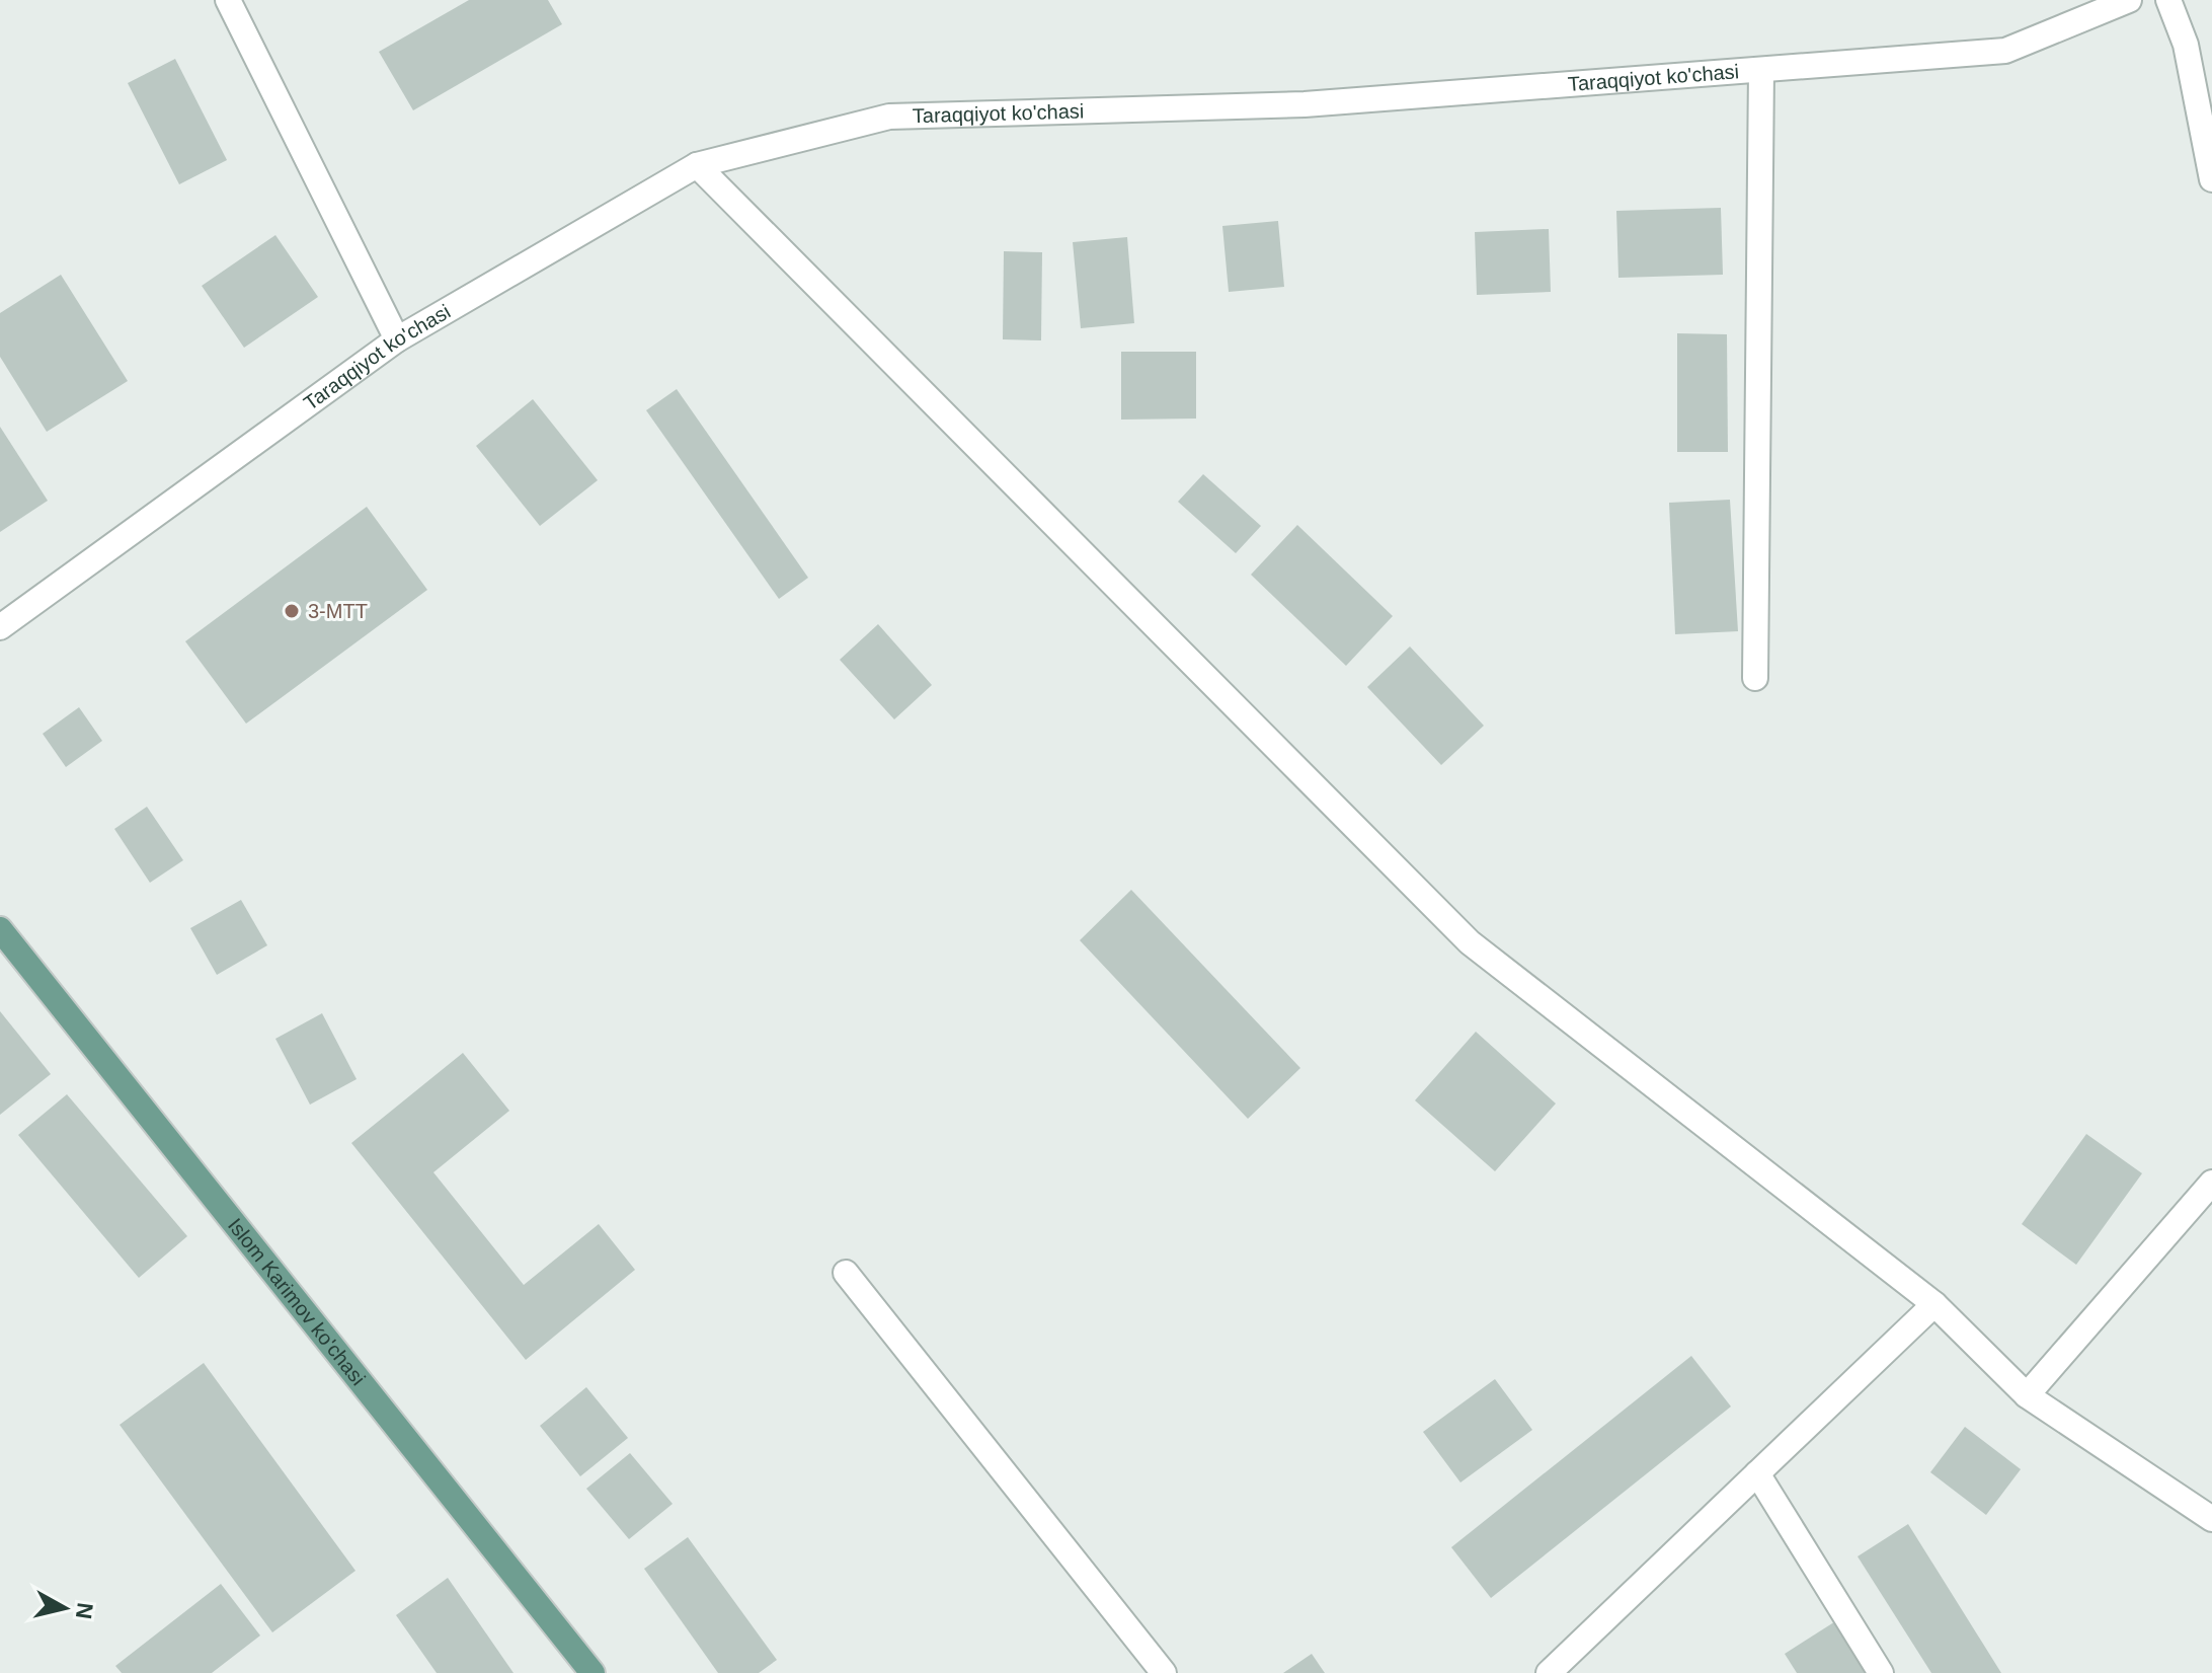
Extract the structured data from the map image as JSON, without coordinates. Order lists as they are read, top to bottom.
{
  "streets": {
    "main road": ["Islom Karimov ko'chasi"],
    "street": ["Taraqqiyot ko'chasi"]
  },
  "places": ["3-MTT"],
  "north": "right"
}
